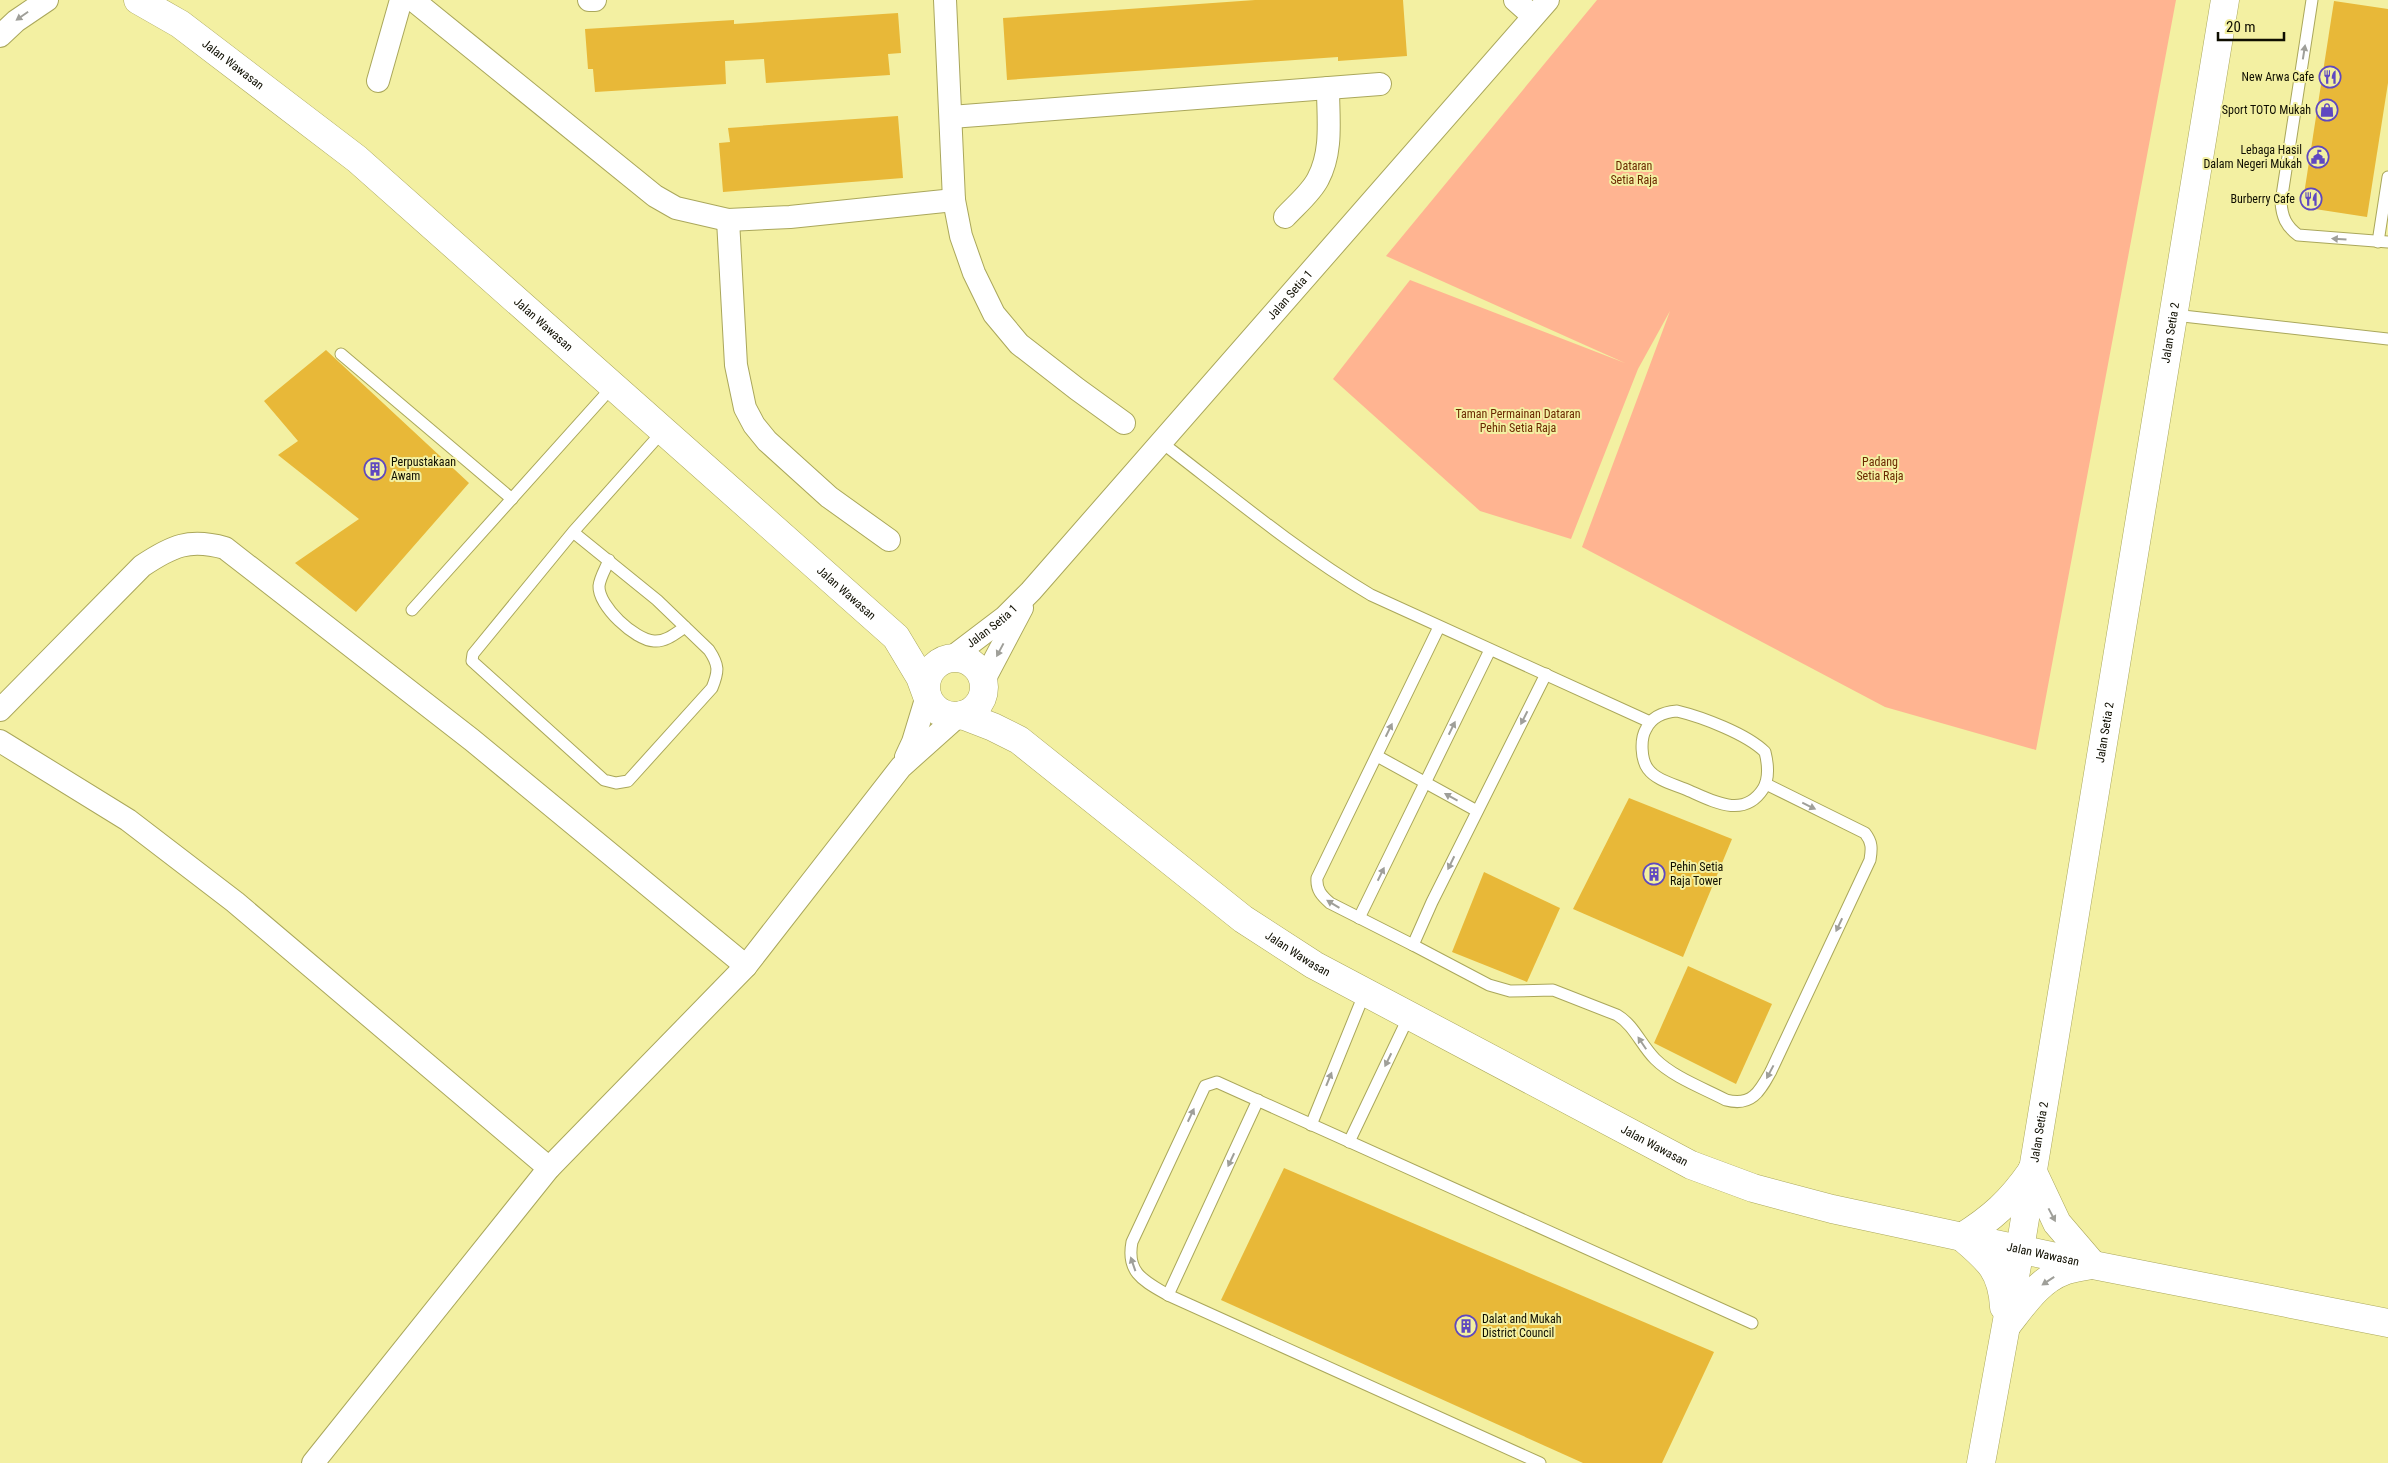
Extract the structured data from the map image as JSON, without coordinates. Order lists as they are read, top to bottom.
{
  "streets": {
    "street": ["Jalan Wawasan", "Jalan Setia 1", "Jalan Setia 2"]
  },
  "crossings": [
    ["Jalan Wawasan", "Jalan Setia 1"],
    ["Jalan Wawasan", "Jalan Setia 2"]
  ],
  "parks": ["Dataran Setia Raja", "Taman Permainan Dataran Pehin Setia Raja", "Padang Setia Raja"],
  "places": {
    "restaurant": ["New Arwa Cafe", "Burberry Cafe"],
    "shop": ["Sport TOTO Mukah"],
    "public building": ["Lebaga Hasil Dalam Negeri Mukah"],
    "building": ["Perpustakaan Awam", "Pehin Setia Raja Tower", "Dalat and Mukah District Council"]
  },
  "scale_bar": "20 m"
}
